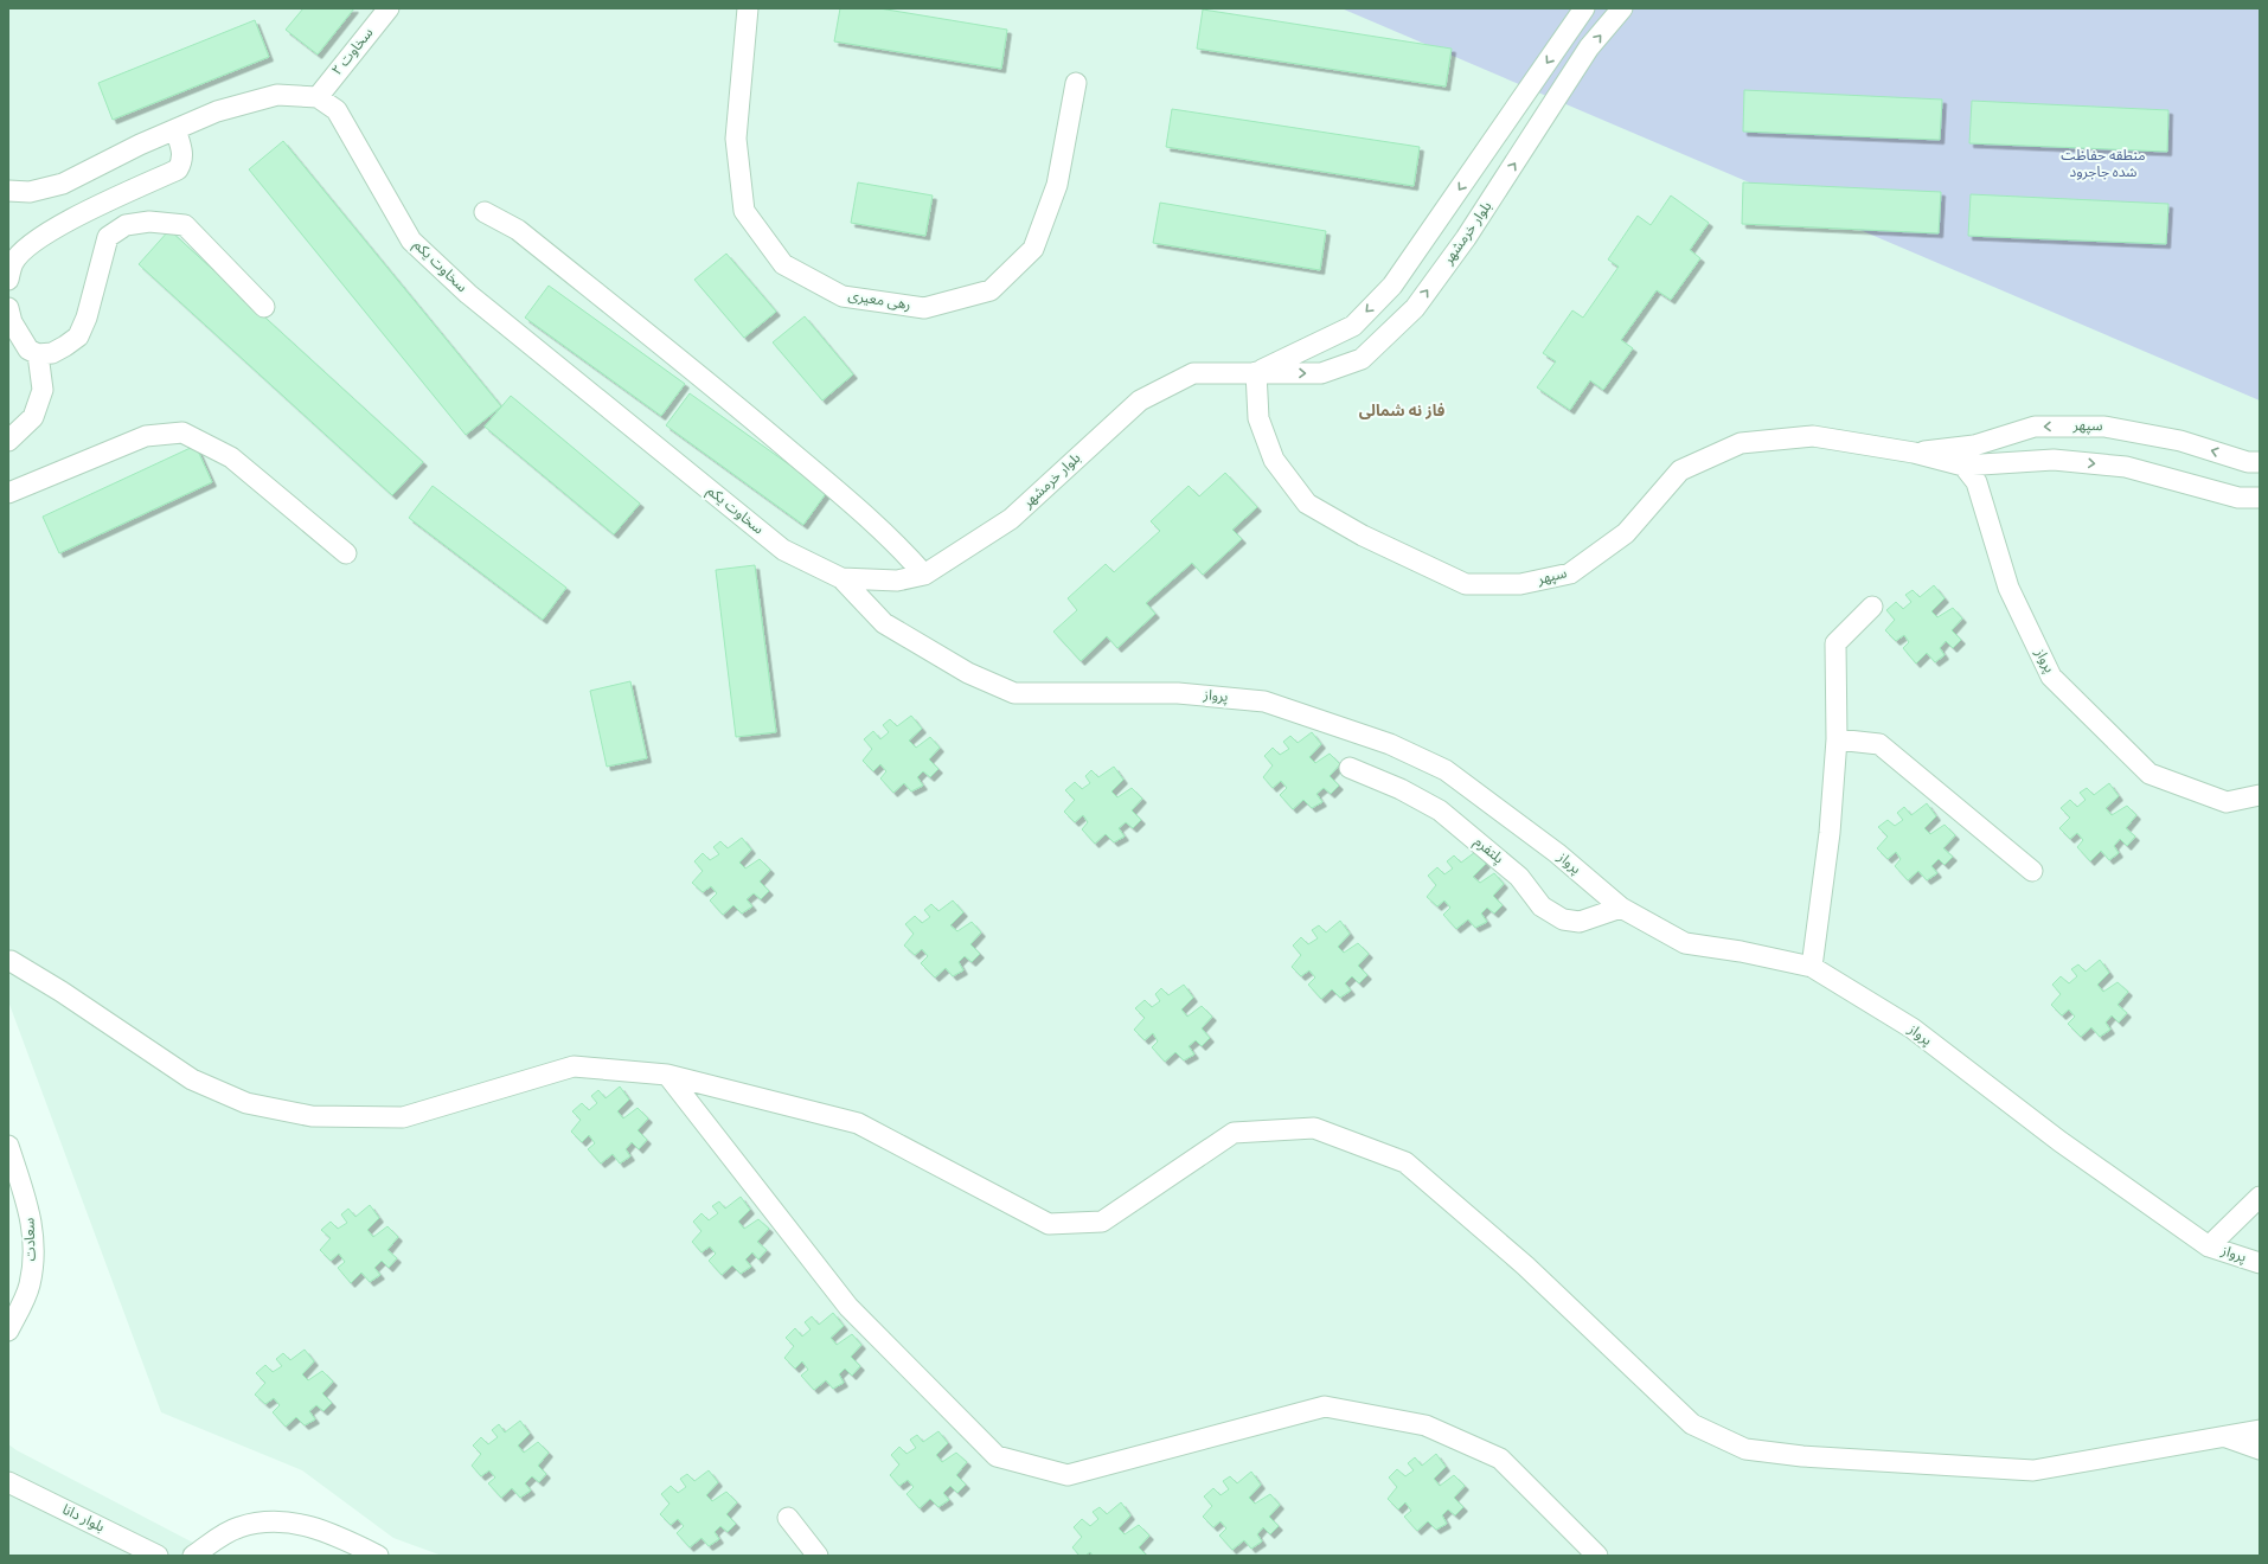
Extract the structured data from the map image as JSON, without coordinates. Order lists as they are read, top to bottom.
{
  "streets": {
    "street": [
      "سخاوت ۲",
      "بلوار خرمشهر",
      "سخاوت یکم",
      "رهی معیری",
      "سپهر",
      "پرواز",
      "پلتفرم",
      "سعادت",
      "بلوار دانا"
    ]
  },
  "crossings": [
    ["سخاوت ۲", "سخاوت یکم"],
    ["بلوار خرمشهر", "سخاوت یکم"],
    ["بلوار خرمشهر", "سپهر"],
    ["بلوار خرمشهر", "پرواز"],
    ["سخاوت یکم", "پرواز"],
    ["سپهر", "پرواز"],
    ["پرواز", "پلتفرم"]
  ],
  "districts": ["فاز نه شمالی"],
  "parks": ["منطقه حفاظت شده جاجرود"]
}
